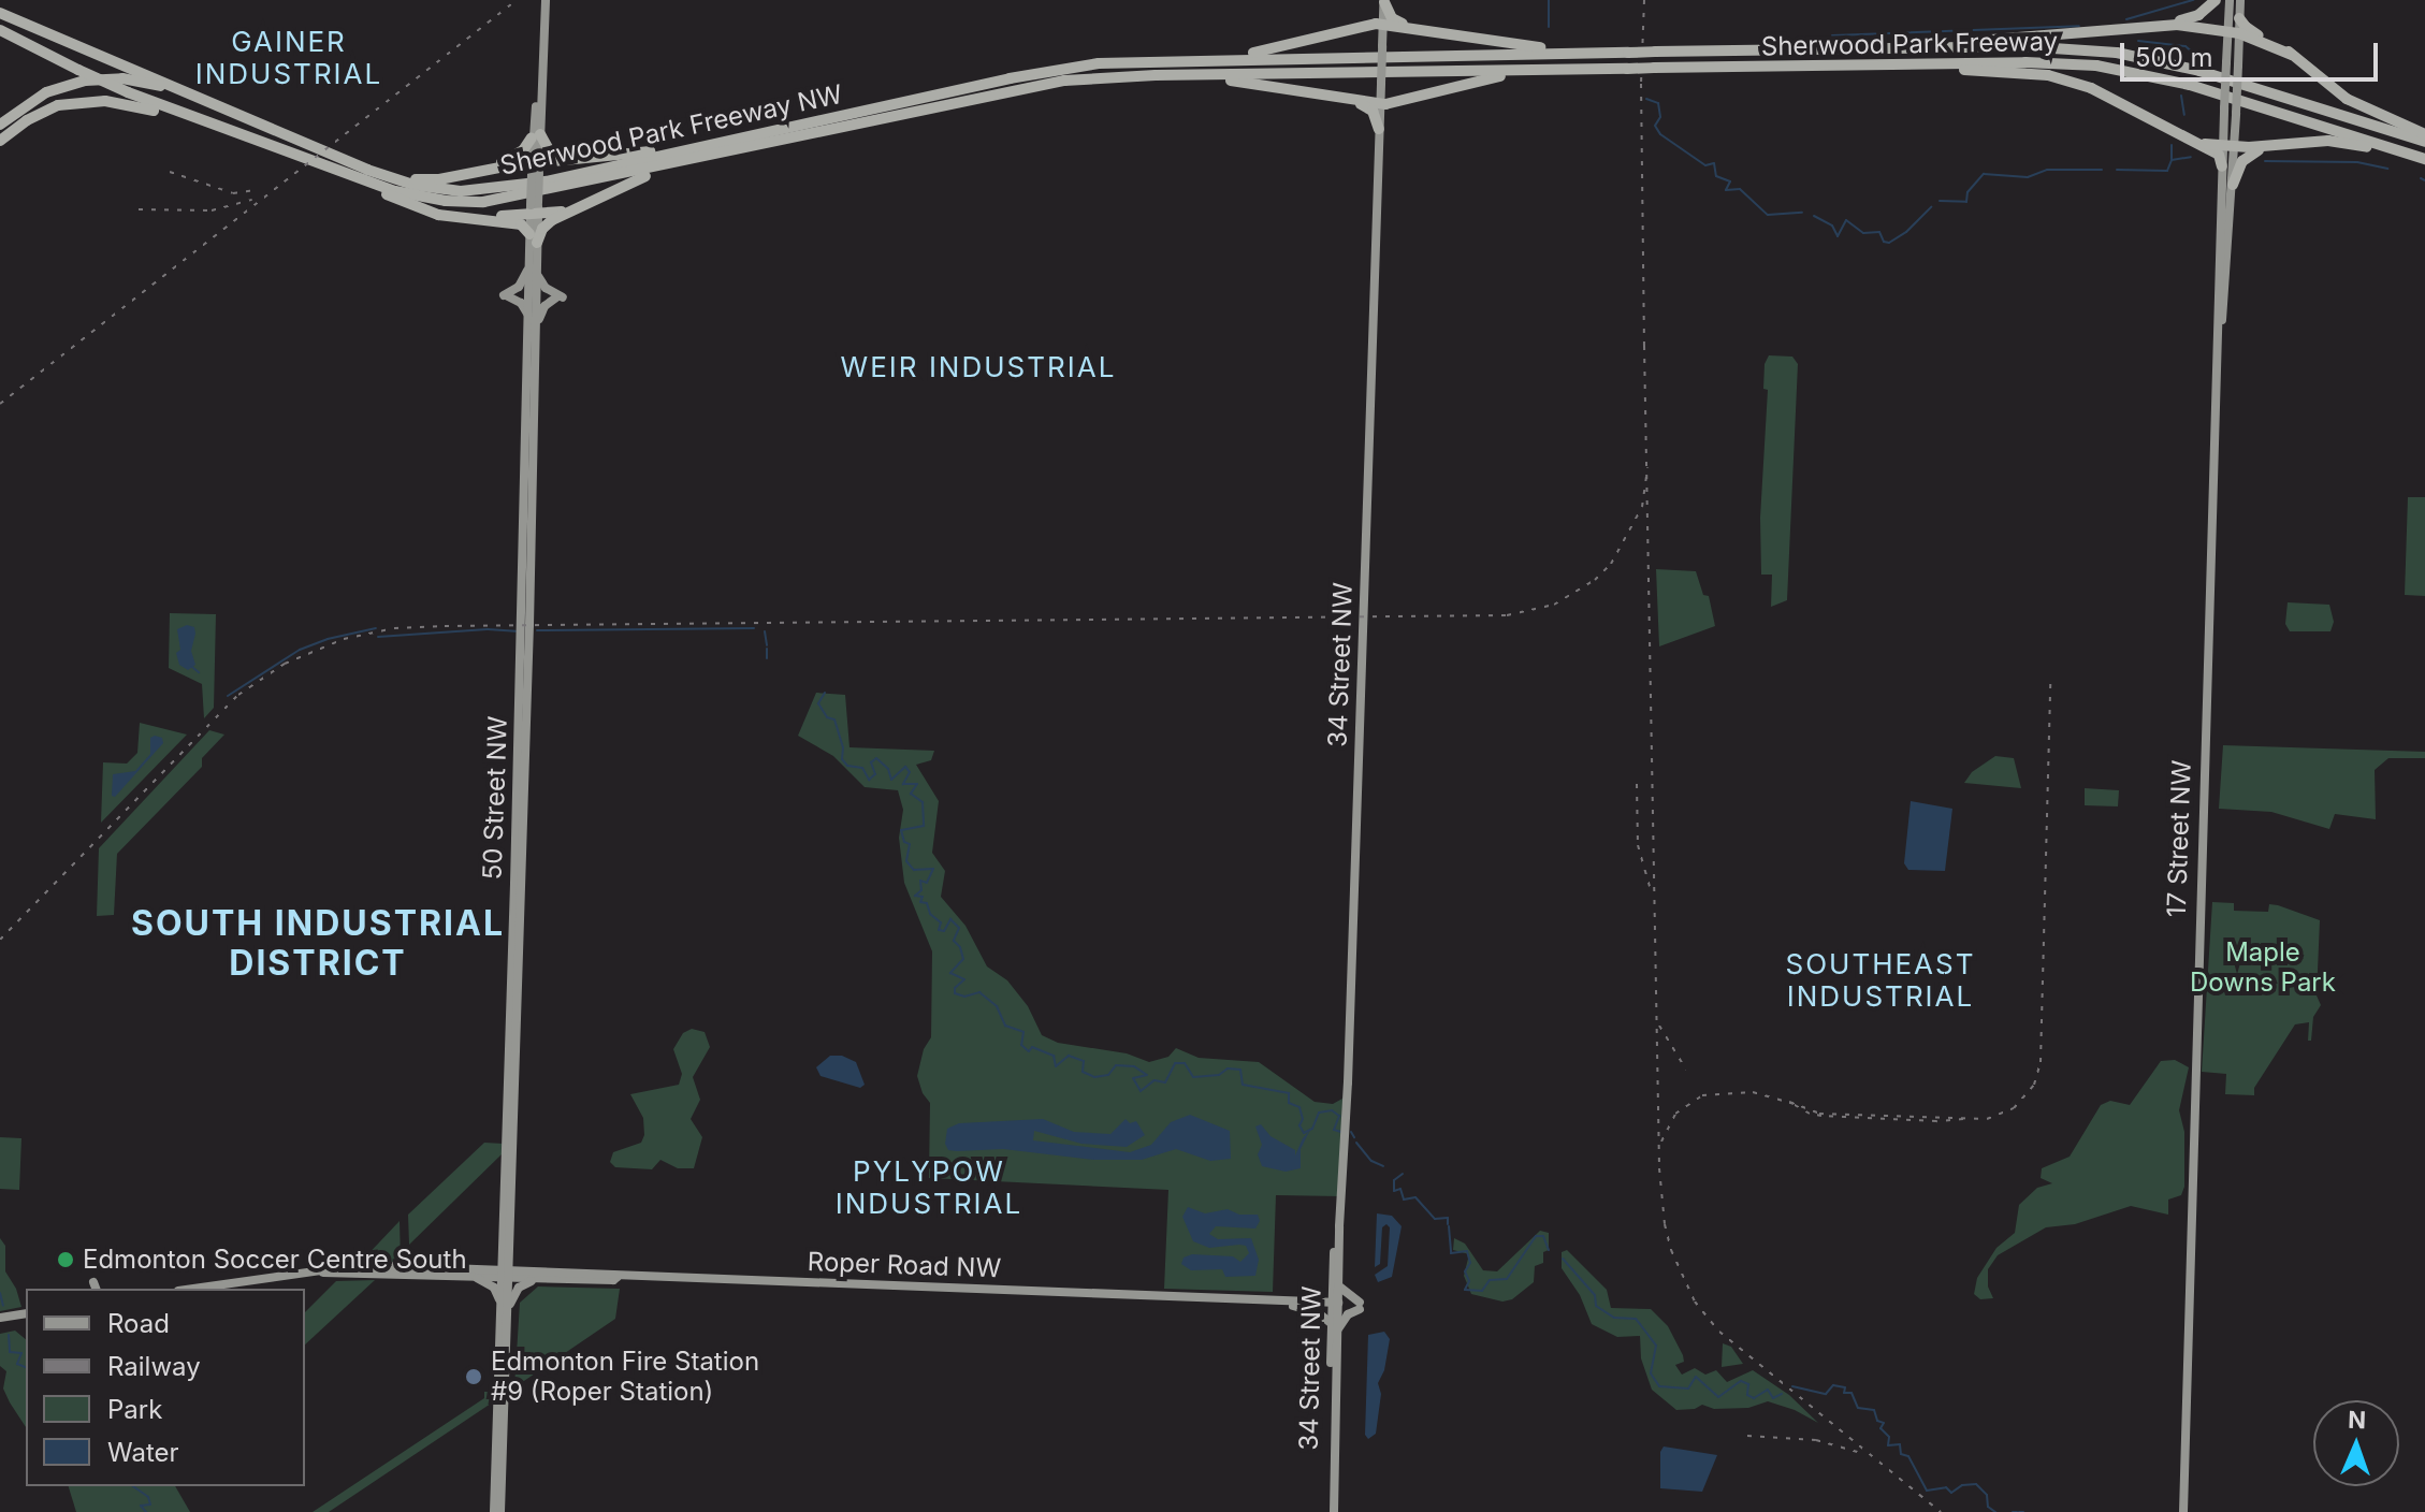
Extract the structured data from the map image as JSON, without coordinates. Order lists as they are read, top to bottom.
{
  "streets": {
    "highway": ["Sherwood Park Freeway", "Sherwood Park Freeway NW"],
    "main road": [
      "34 Street NW",
      "50 Street NW",
      "17 Street NW",
      "Roper Road NW"
    ]
  },
  "crossings": [
    ["Sherwood Park Freeway", "Sherwood Park Freeway NW"],
    ["Sherwood Park Freeway", "34 Street NW"],
    ["Sherwood Park Freeway NW", "34 Street NW"],
    ["34 Street NW", "Roper Road NW"],
    ["50 Street NW", "Roper Road NW"]
  ],
  "districts": [
    "GAINER INDUSTRIAL",
    "WEIR INDUSTRIAL",
    "SOUTH INDUSTRIAL DISTRICT",
    "SOUTHEAST INDUSTRIAL",
    "PYLYPOW INDUSTRIAL"
  ],
  "parks": ["Maple Downs Park"],
  "places": ["Edmonton Soccer Centre South", "Edmonton Fire Station #9 (Roper Station)"],
  "legend": [
    "Road",
    "Railway",
    "Park",
    "Water"
  ],
  "scale_bar": "500 m",
  "north": "top"
}
